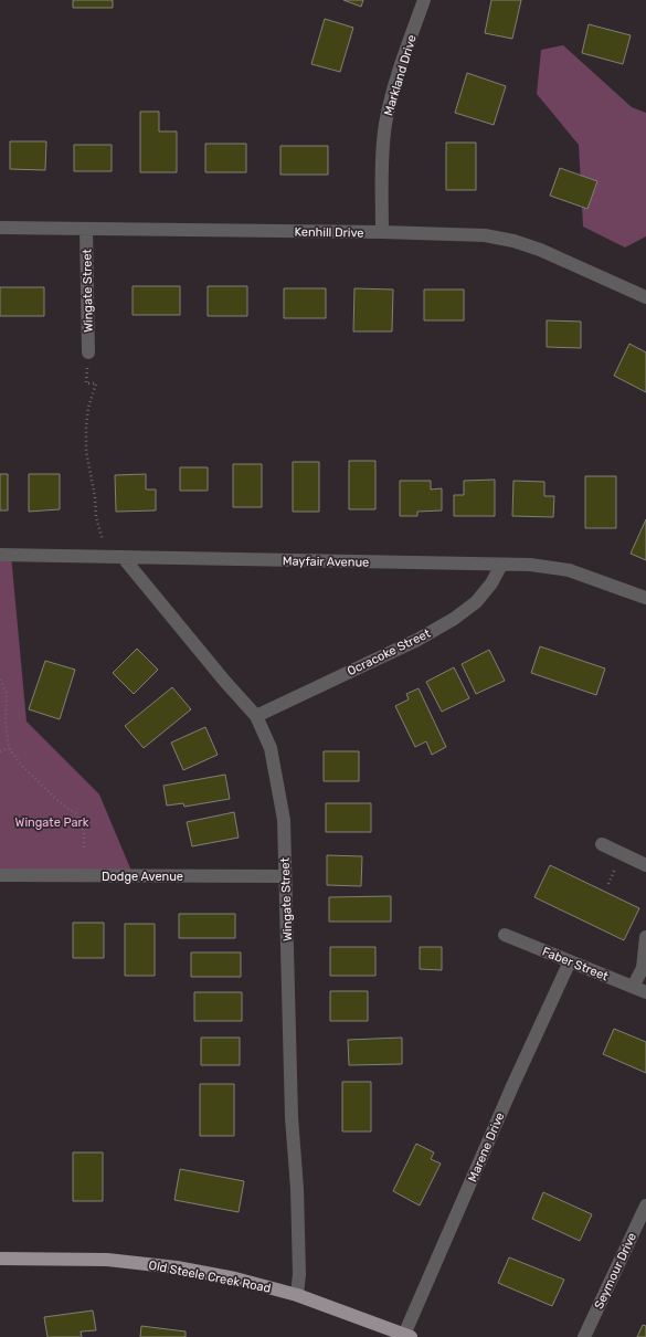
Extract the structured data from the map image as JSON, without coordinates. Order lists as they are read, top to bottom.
{
  "streets": {
    "main road": ["Old Steele Creek Road"],
    "street": [
      "Markland Drive",
      "Kenhill Drive",
      "Wingate Street",
      "Mayfair Avenue",
      "Ocracoke Street",
      "Dodge Avenue",
      "Faber Street",
      "Marene Drive",
      "Seymour Drive"
    ]
  },
  "crossings": [
    ["Markland Drive", "Kenhill Drive"],
    ["Kenhill Drive", "Wingate Street"],
    ["Wingate Street", "Mayfair Avenue"],
    ["Wingate Street", "Ocracoke Street"],
    ["Wingate Street", "Dodge Avenue"],
    ["Wingate Street", "Old Steele Creek Road"],
    ["Mayfair Avenue", "Ocracoke Street"],
    ["Faber Street", "Marene Drive"],
    ["Marene Drive", "Old Steele Creek Road"]
  ],
  "parks": ["Wingate Park"]
}
